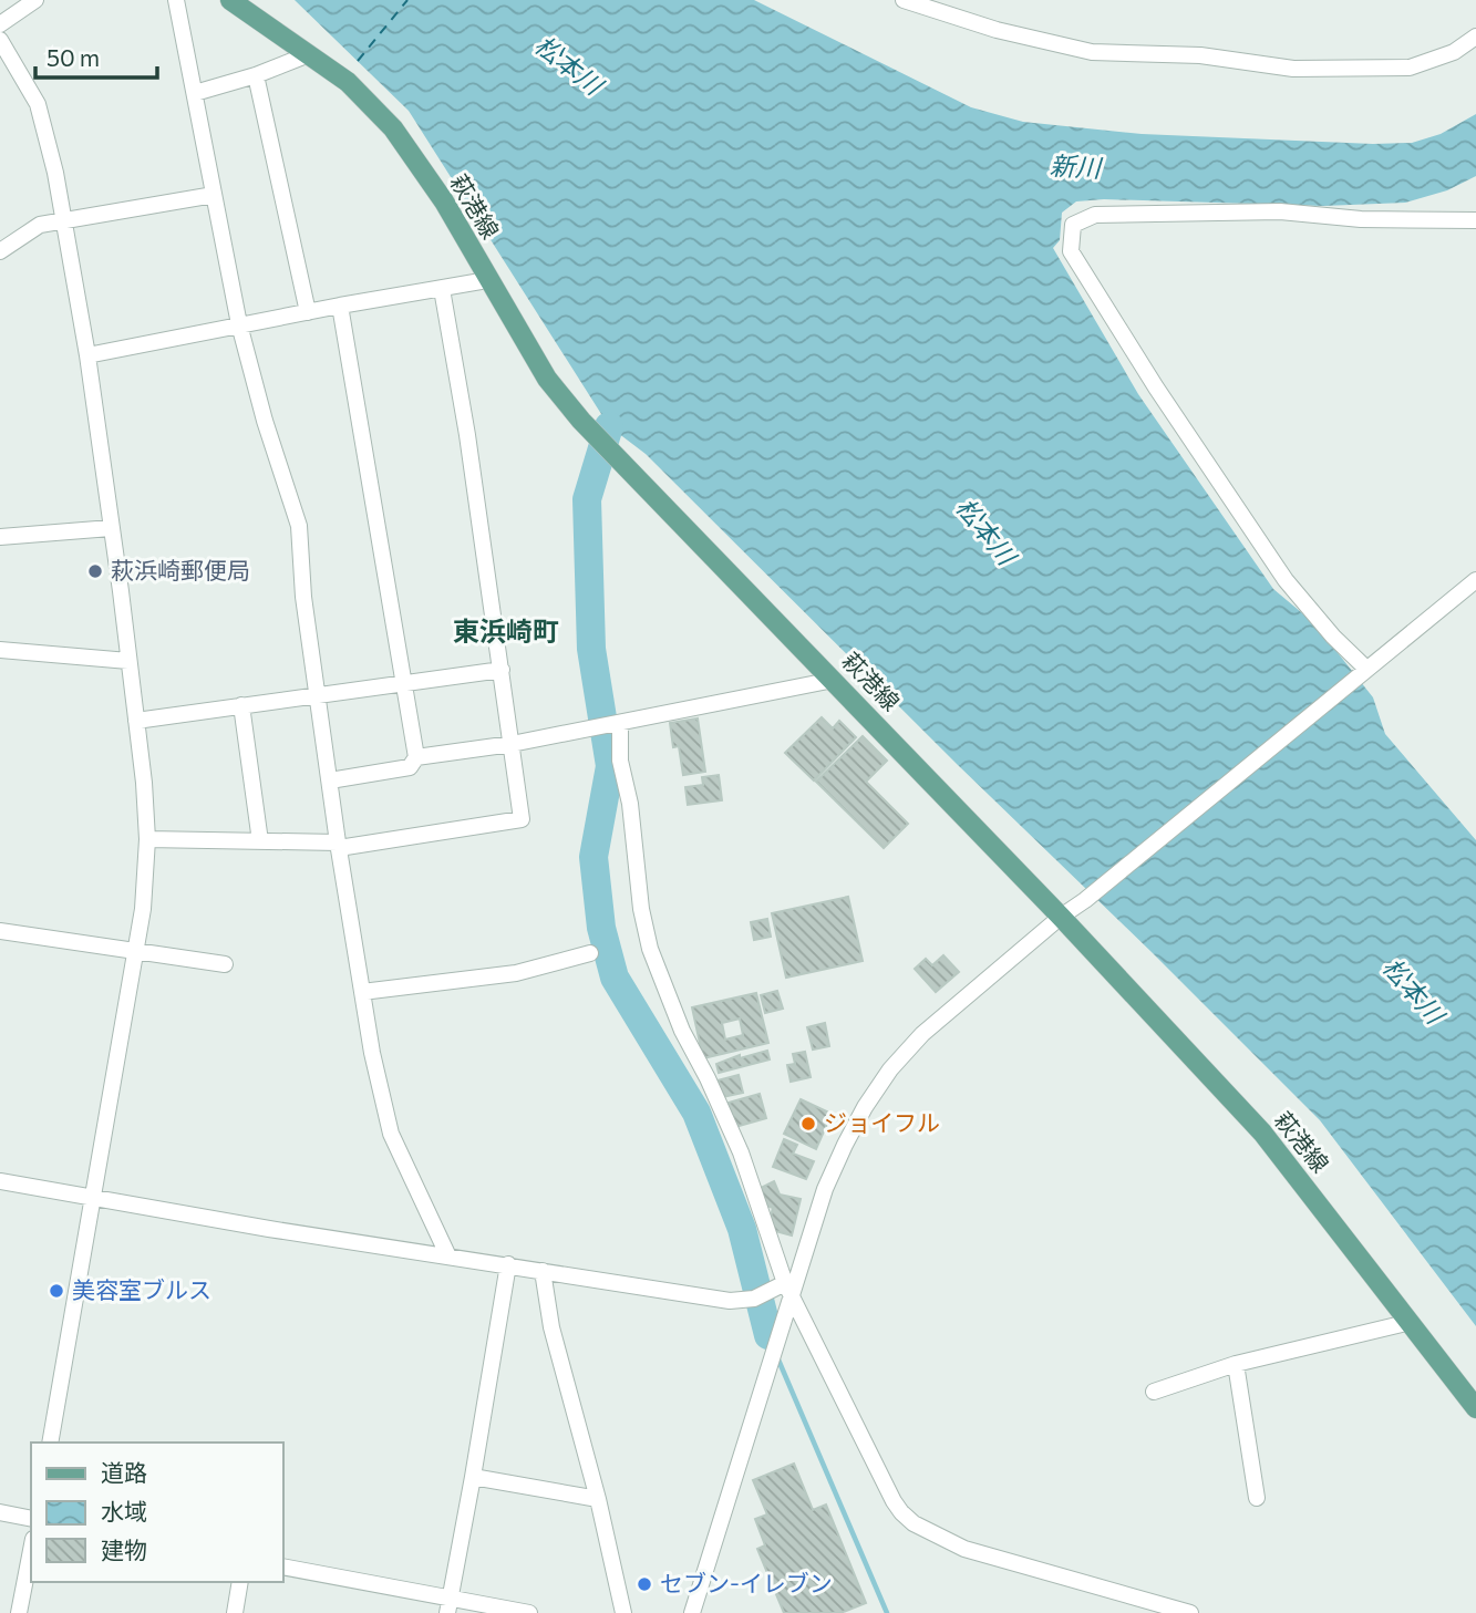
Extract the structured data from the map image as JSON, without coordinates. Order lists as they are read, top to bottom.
{
  "streets": {
    "main road": ["萩港線"]
  },
  "districts": ["東浜崎町"],
  "water": ["松本川", "新川"],
  "places": [
    "萩浜崎郵便局",
    "ジョイフル",
    "美容室ブルス",
    "セブン-イレブン"
  ],
  "legend": ["道路", "水域", "建物"],
  "scale_bar": "50 m"
}
